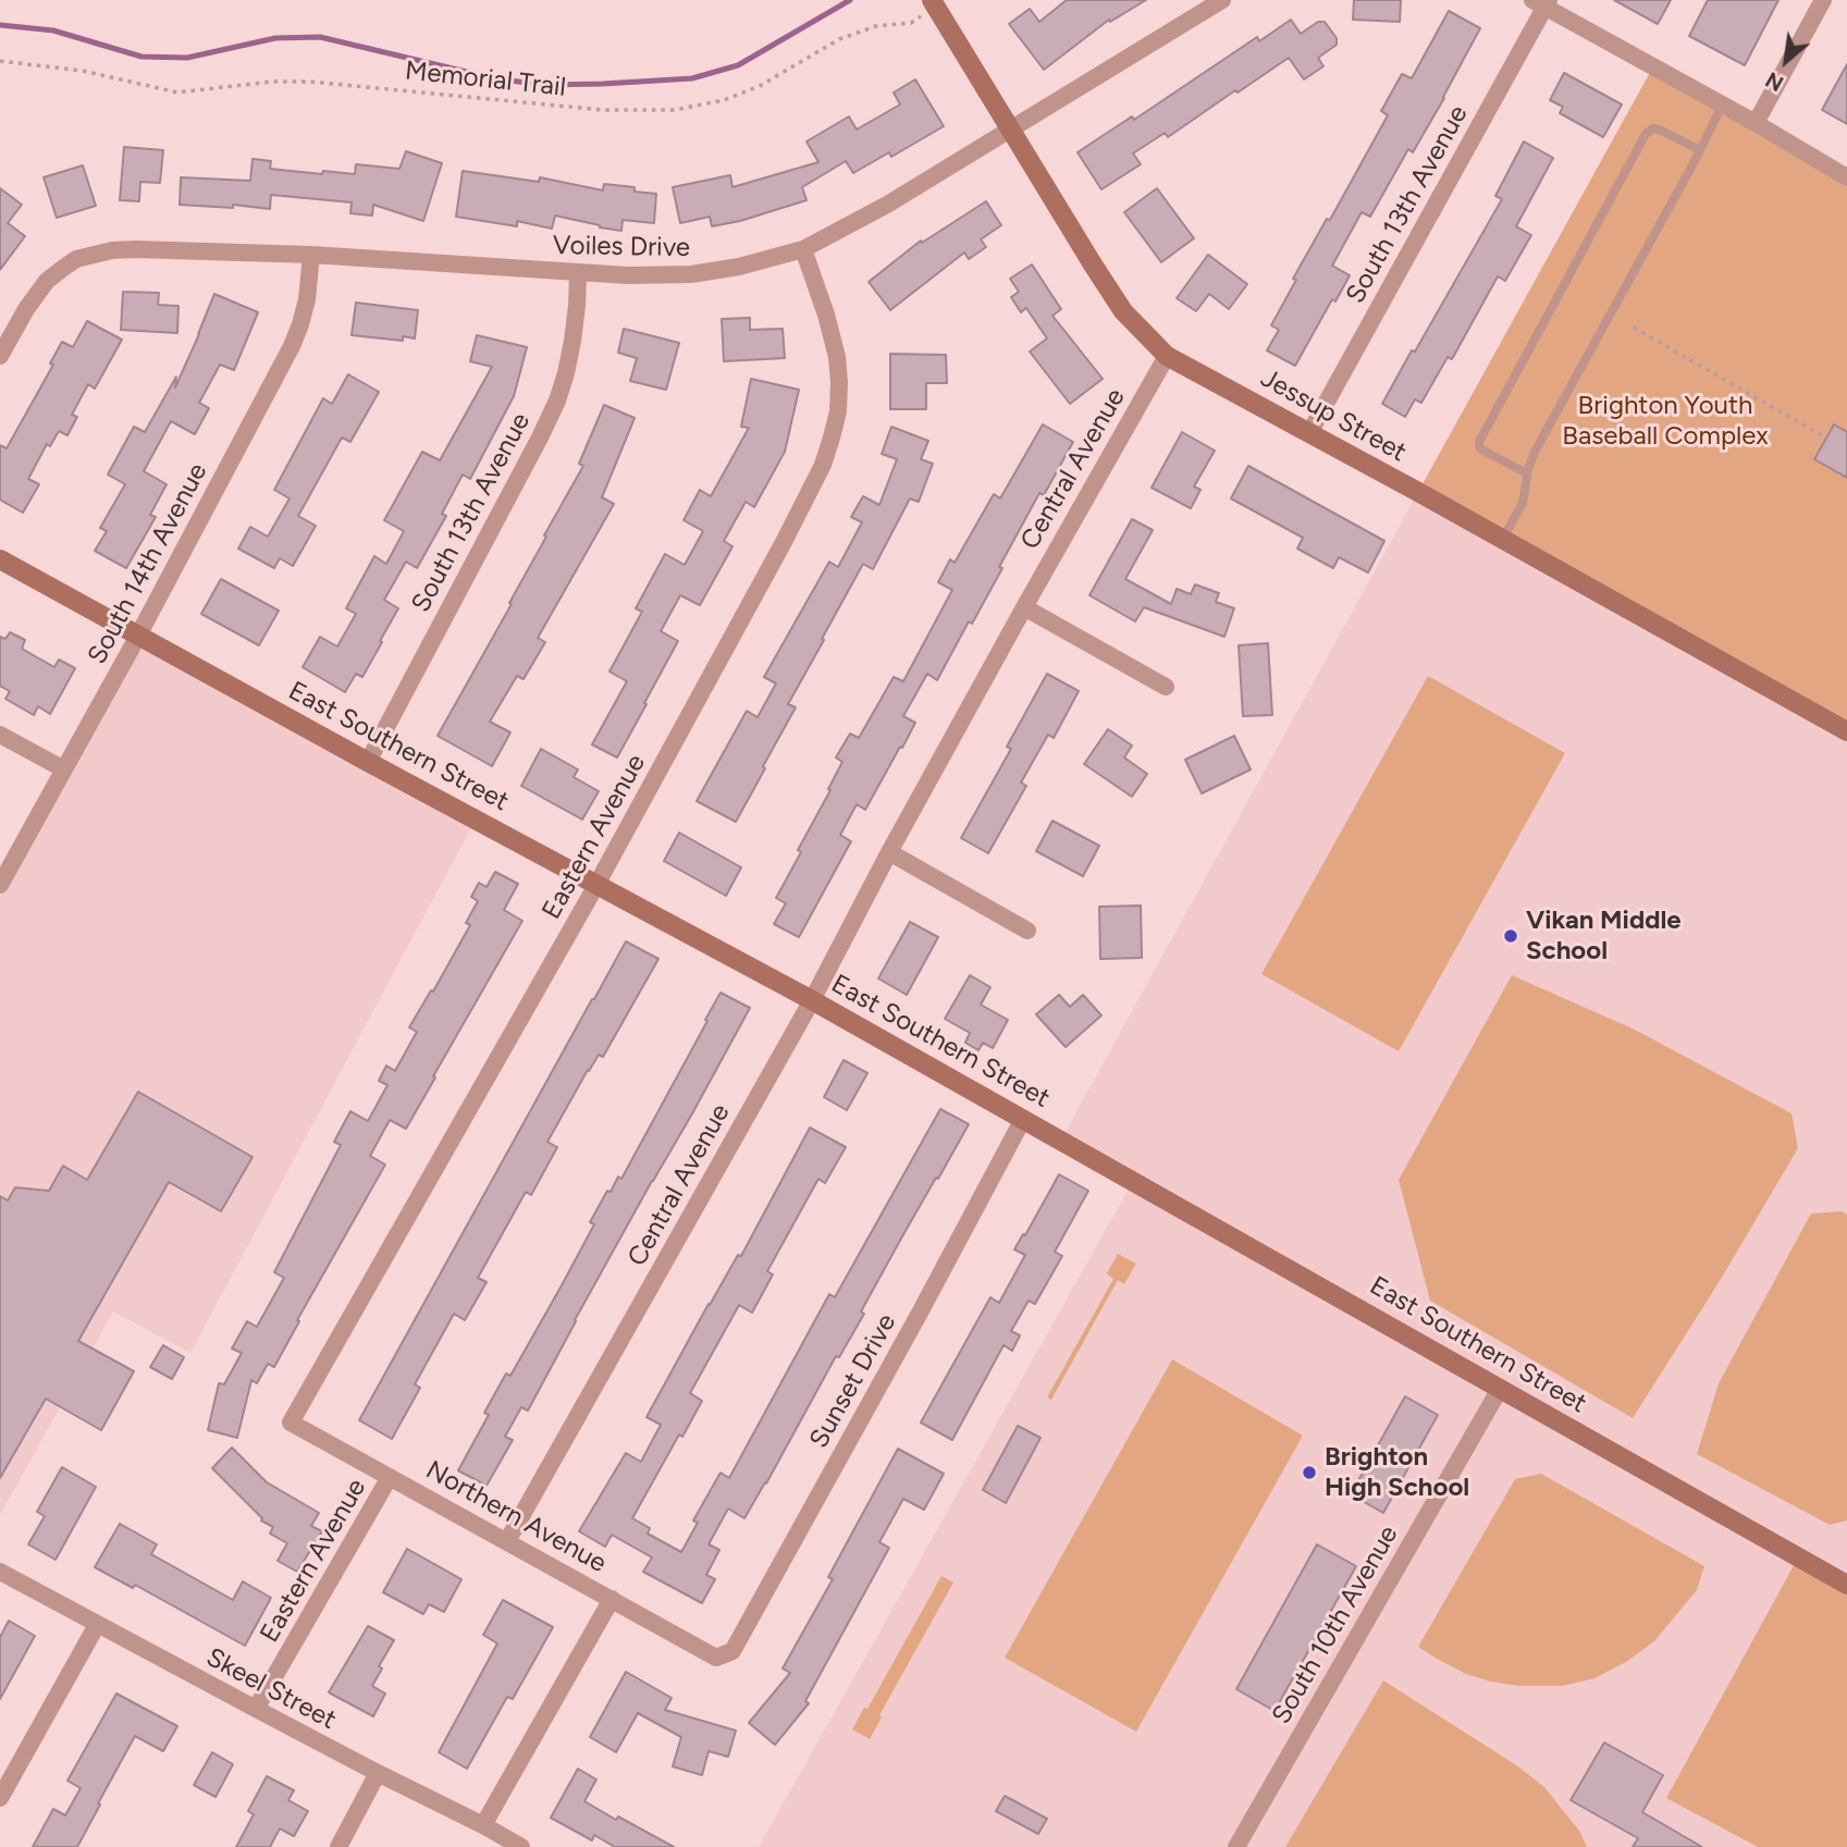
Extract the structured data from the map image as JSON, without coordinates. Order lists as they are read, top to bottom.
{
  "streets": {
    "street": [
      "South 13th Avenue",
      "Voiles Drive",
      "Jessup Street",
      "Central Avenue",
      "South 14th Avenue",
      "East Southern Street",
      "Eastern Avenue",
      "Sunset Drive",
      "Northern Avenue",
      "South 10th Avenue",
      "Skeel Street"
    ],
    "path": ["Memorial Trail"]
  },
  "crossings": [
    ["Memorial Trail", "Jessup Street"],
    ["South 13th Avenue", "Voiles Drive"],
    ["South 13th Avenue", "Jessup Street"],
    ["South 13th Avenue", "East Southern Street"],
    ["Voiles Drive", "Jessup Street"],
    ["Voiles Drive", "South 14th Avenue"],
    ["Voiles Drive", "Eastern Avenue"],
    ["Jessup Street", "Central Avenue"],
    ["Central Avenue", "East Southern Street"],
    ["Central Avenue", "Northern Avenue"],
    ["South 14th Avenue", "East Southern Street"],
    ["East Southern Street", "Eastern Avenue"],
    ["East Southern Street", "Sunset Drive"],
    ["East Southern Street", "South 10th Avenue"],
    ["Eastern Avenue", "Northern Avenue"],
    ["Eastern Avenue", "Skeel Street"],
    ["Sunset Drive", "Northern Avenue"]
  ],
  "parks": ["Brighton Youth Baseball Complex"],
  "places": ["Vikan Middle School", "Brighton High School"],
  "north": "bottom left"
}
